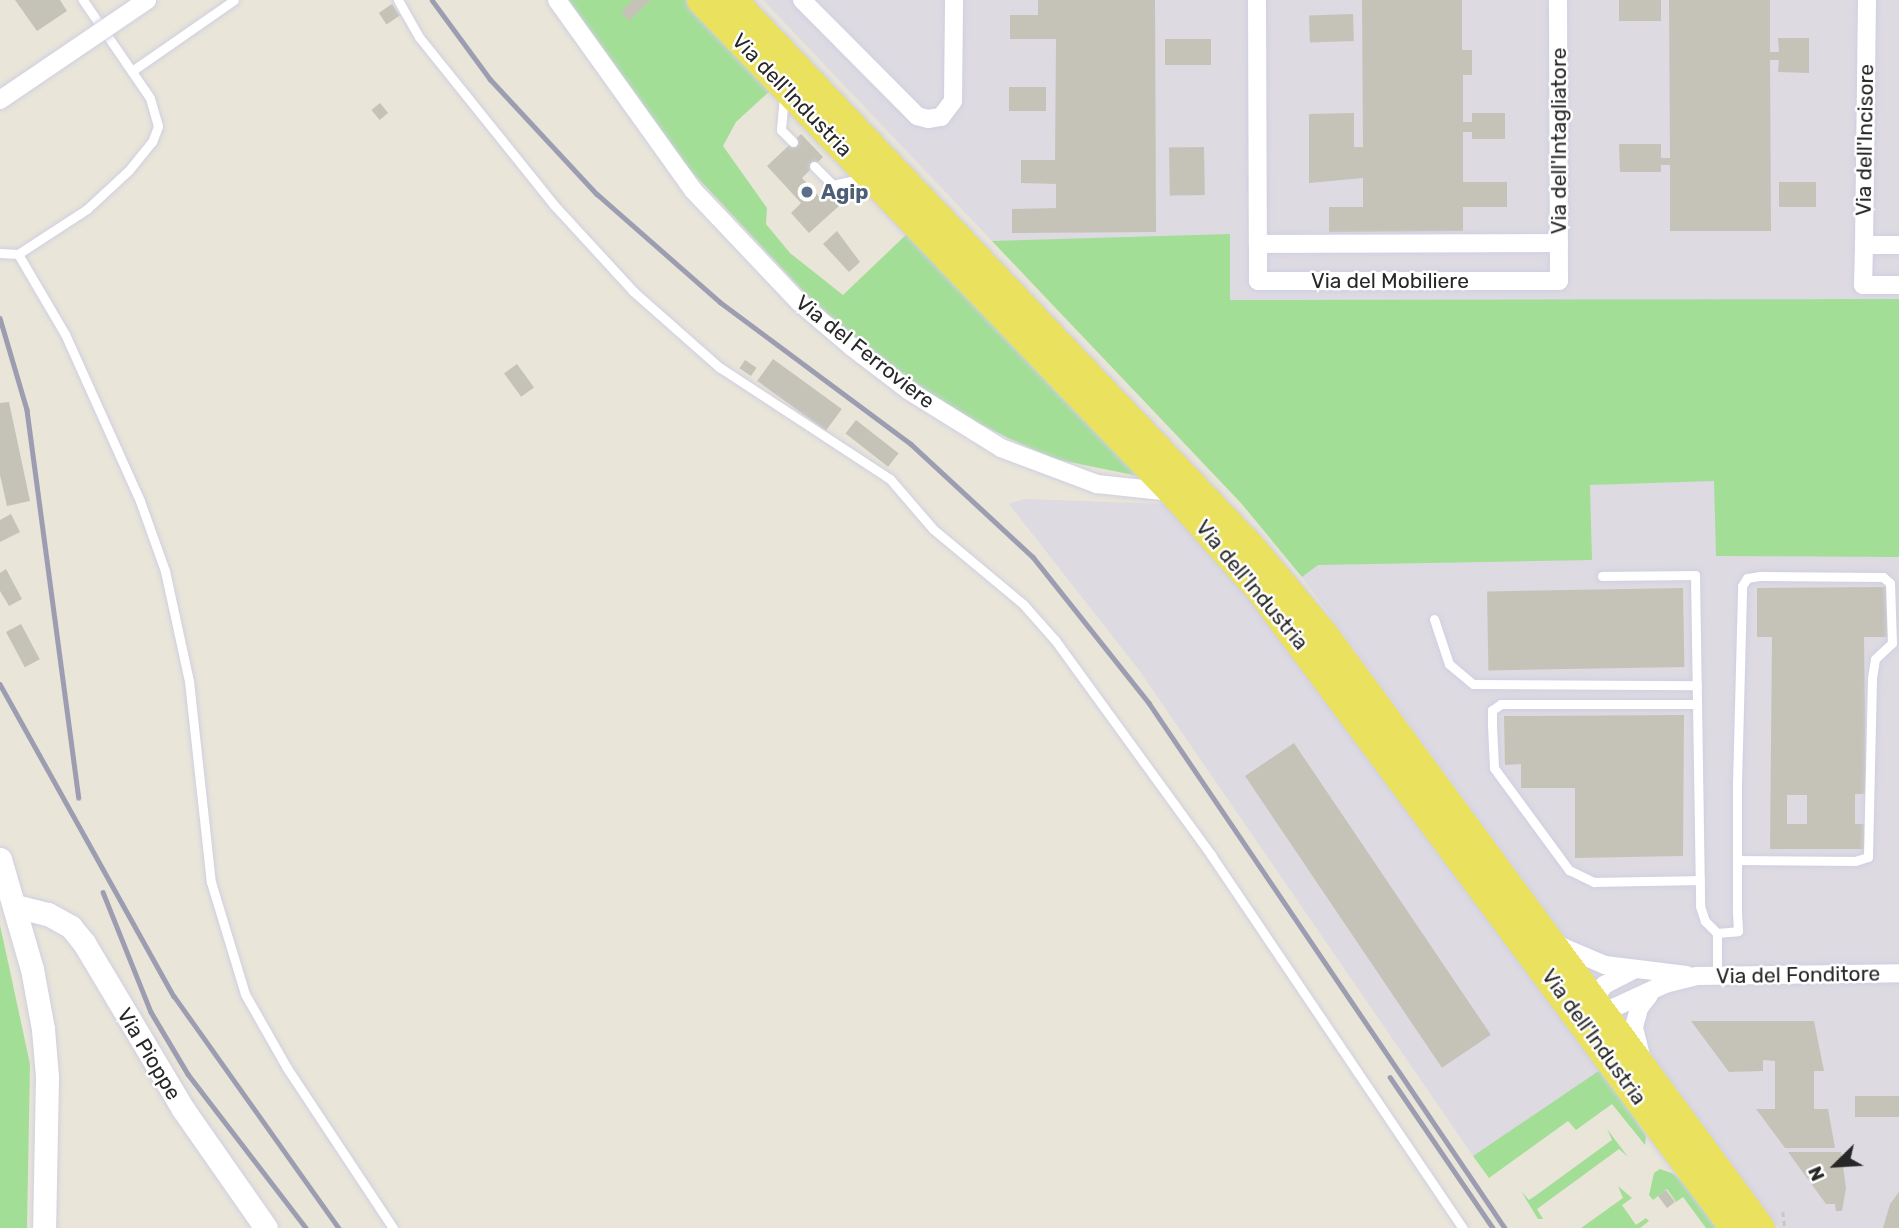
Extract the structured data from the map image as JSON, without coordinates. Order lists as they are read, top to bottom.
{
  "streets": {
    "main road": ["Via dell'Industria"],
    "street": [
      "Via dell'Incisore",
      "Via dell'Intagliatore",
      "Via del Mobiliere",
      "Via del Ferroviere",
      "Via del Fonditore",
      "Via Pioppe"
    ]
  },
  "crossings": [
    ["Via dell'Industria", "Via del Ferroviere"],
    ["Via dell'Industria", "Via del Fonditore"],
    ["Via dell'Intagliatore", "Via del Mobiliere"]
  ],
  "places": ["Agip"],
  "north": "bottom left"
}
